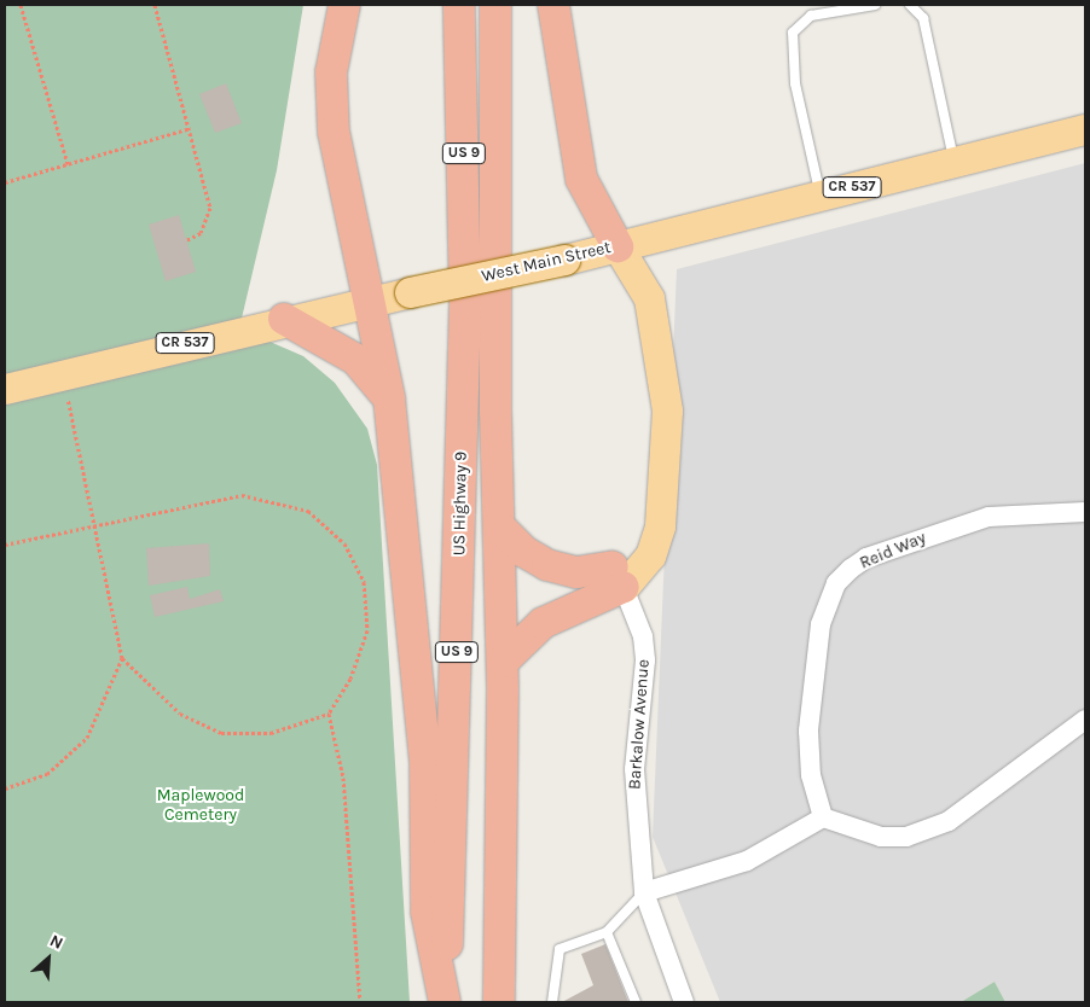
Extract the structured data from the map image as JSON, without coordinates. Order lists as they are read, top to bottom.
{
  "streets": {
    "highway": ["US 9", "US Highway 9"],
    "main road": ["CR 537", "West Main Street"],
    "street": ["Reid Way", "Barkalow Avenue"]
  },
  "parks": ["Maplewood Cemetery"],
  "north": "top right"
}
